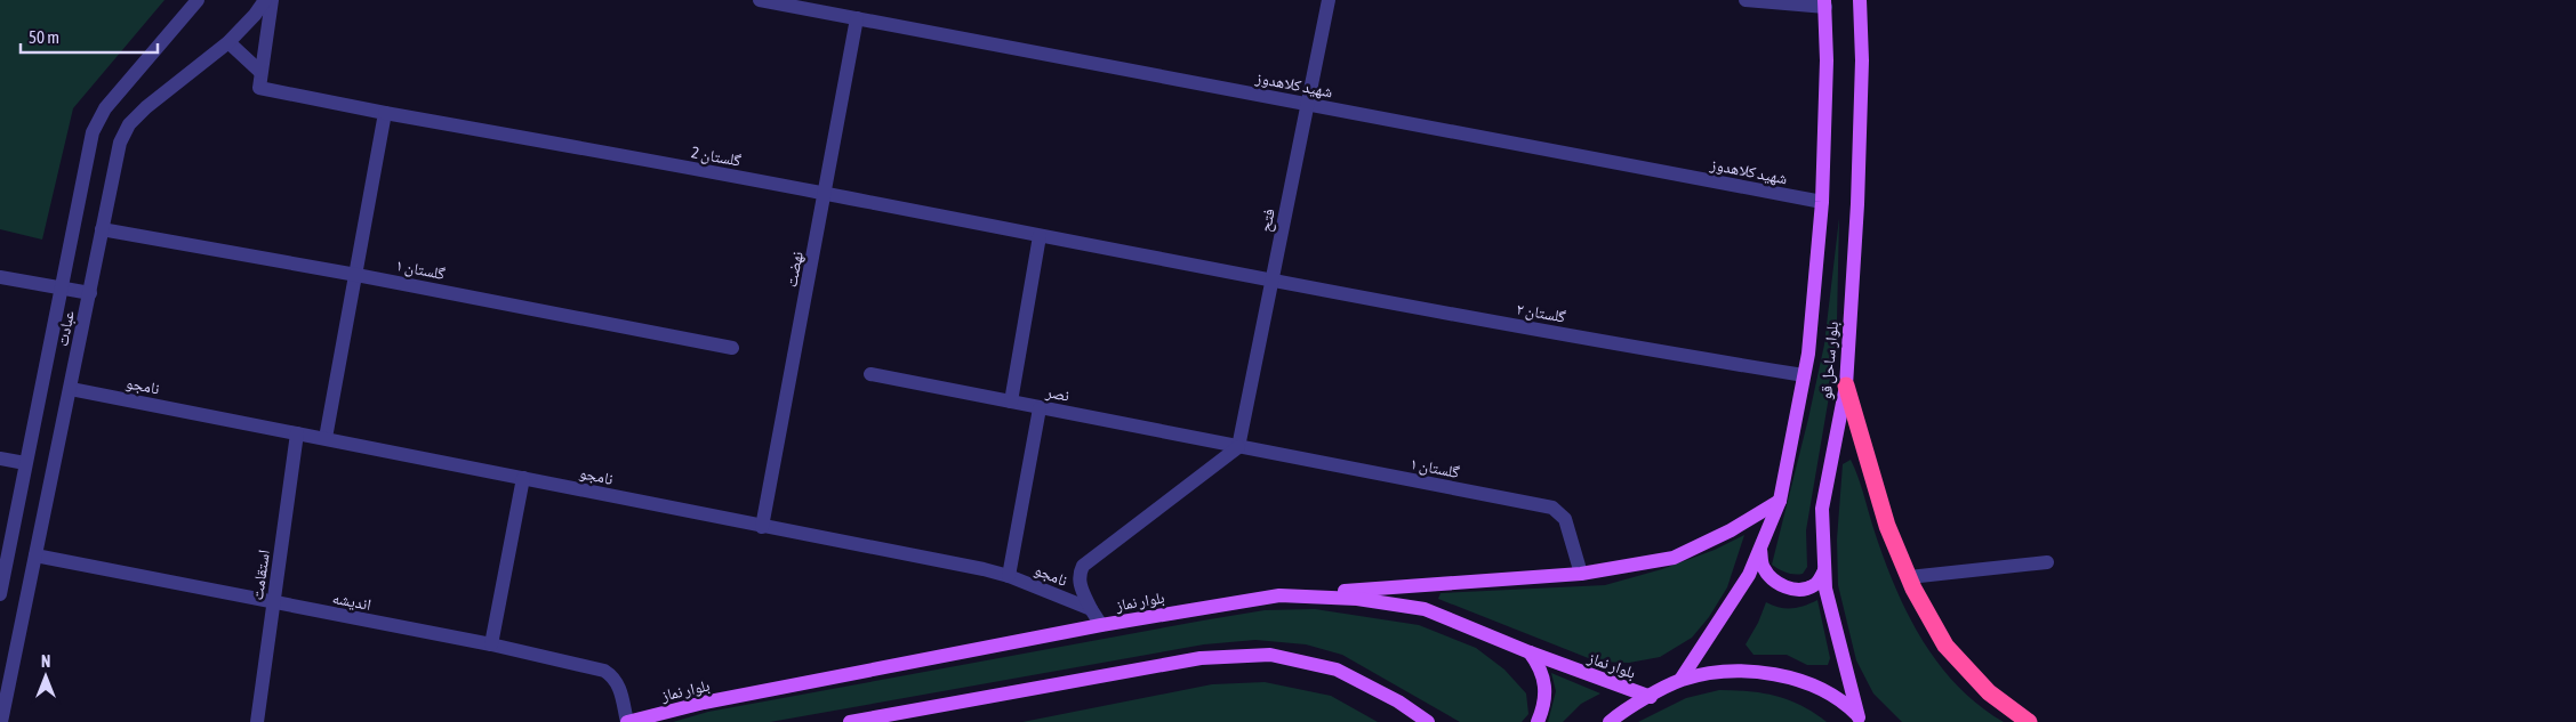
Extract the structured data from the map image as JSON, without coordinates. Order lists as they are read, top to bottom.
{
  "streets": {
    "main road": ["بلوار ساحل قو", "بلوار نماز"],
    "street": [
      "شهید کلاهدوز",
      "گلستان 2",
      "فتح",
      "گلستان ۱",
      "نهضت",
      "گلستان ۲",
      "عبادت",
      "نامجو",
      "نصر",
      "استقامت",
      "اندیشه"
    ]
  },
  "crossings": [
    ["شهید کلاهدوز", "فتح"],
    ["شهید کلاهدوز", "نهضت"],
    ["شهید کلاهدوز", "بلوار ساحل قو"],
    ["گلستان 2", "نهضت"],
    ["گلستان 2", "گلستان ۲"],
    ["فتح", "گلستان ۱"],
    ["فتح", "گلستان ۲"],
    ["فتح", "نصر"],
    ["گلستان ۱", "عبادت"],
    ["گلستان ۱", "نصر"],
    ["نهضت", "نامجو"],
    ["گلستان ۲", "بلوار ساحل قو"],
    ["عبادت", "نامجو"],
    ["عبادت", "اندیشه"],
    ["نامجو", "استقامت"],
    ["استقامت", "اندیشه"],
    ["اندیشه", "بلوار نماز"]
  ],
  "scale_bar": "50 m",
  "north": "top"
}
